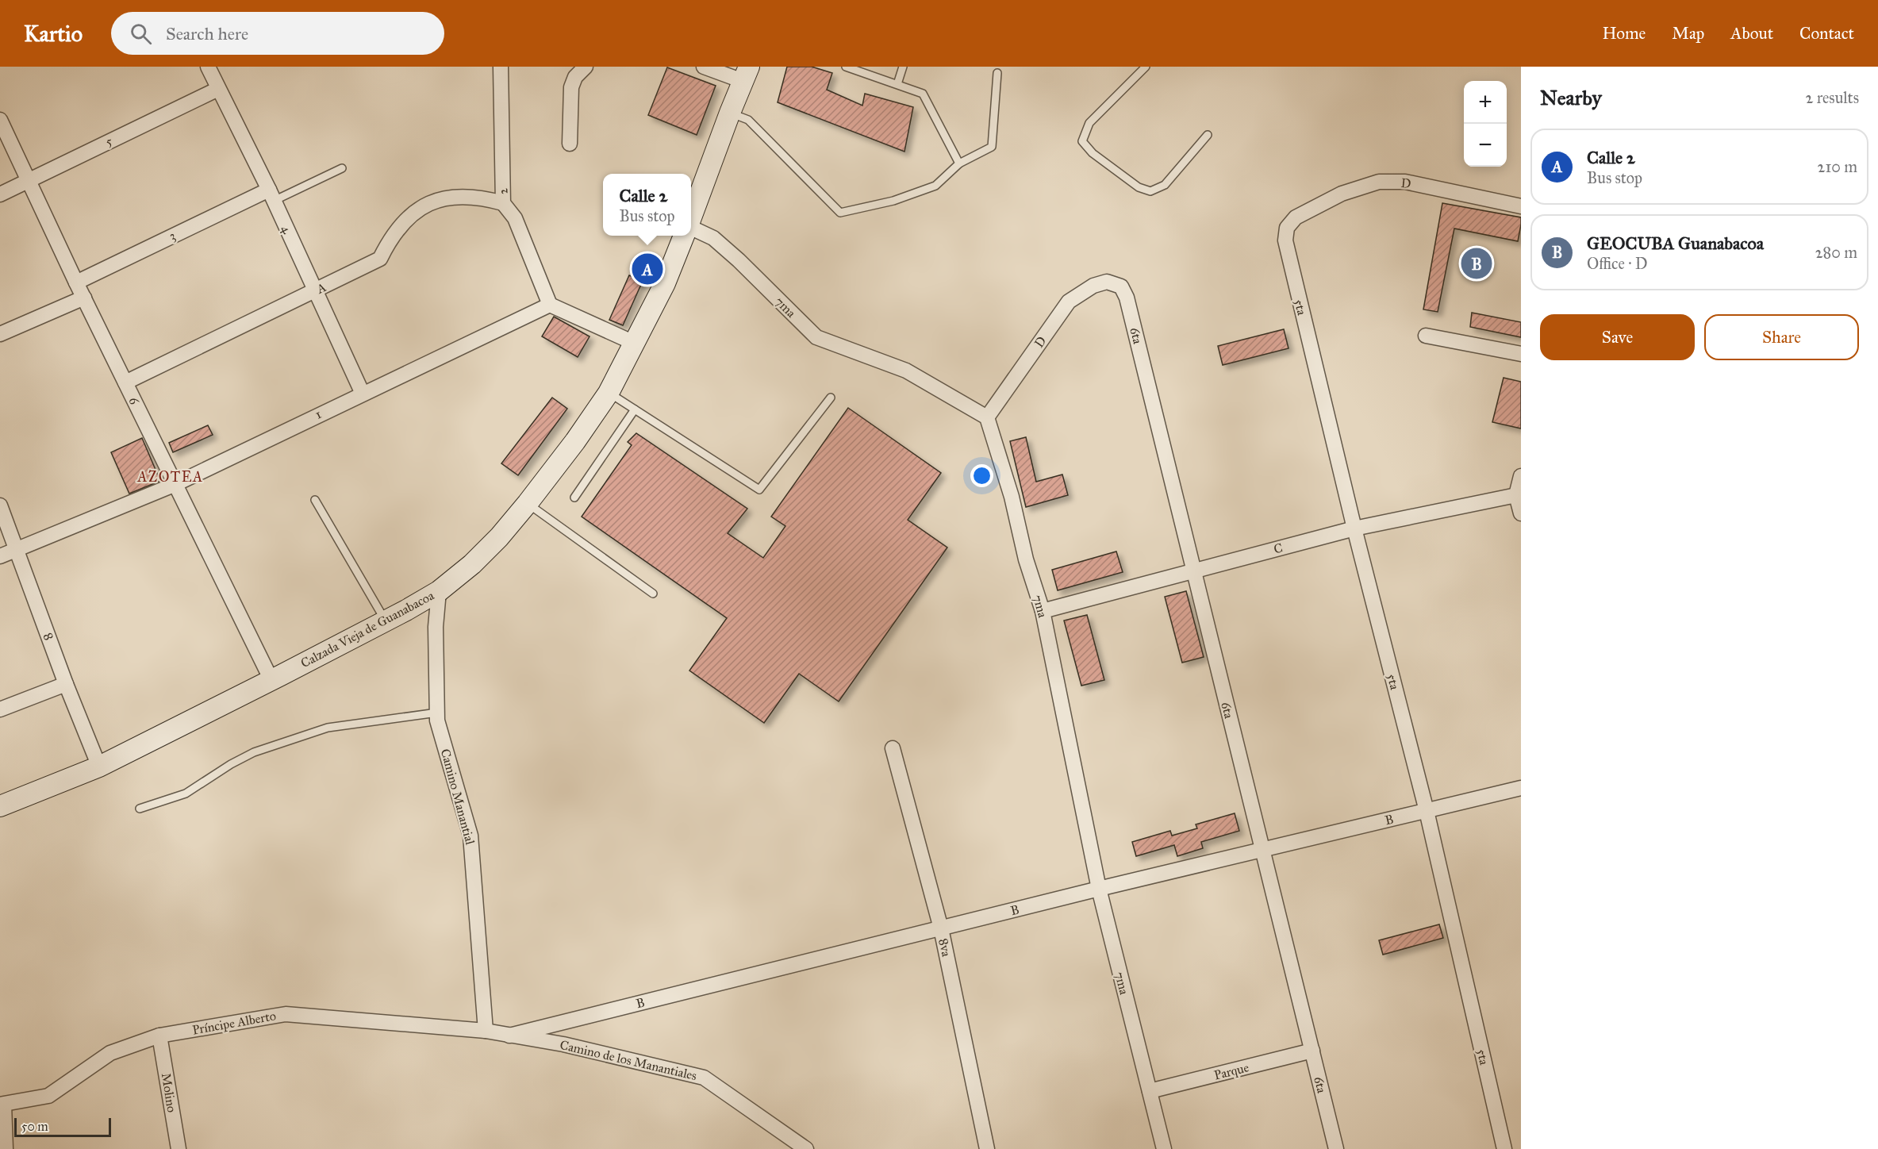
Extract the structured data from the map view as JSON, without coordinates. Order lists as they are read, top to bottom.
{
  "streets": {
    "main road": ["Calzada Vieja de Guanabacoa"],
    "street": [
      "5",
      "D",
      "2",
      "4",
      "3",
      "A",
      "7ma",
      "5ta",
      "6ta",
      "6",
      "1",
      "C",
      "8",
      "Camino Manantial",
      "B",
      "8va",
      "Príncipe Alberto",
      "Camino de los Manantiales",
      "Parque",
      "Molino"
    ]
  },
  "crossings": [
    ["5", "4"],
    ["5", "6"],
    ["D", "7ma"],
    ["D", "5ta"],
    ["D", "6ta"],
    ["2", "A"],
    ["2", "1"],
    ["4", "3"],
    ["4", "A"],
    ["4", "1"],
    ["3", "6"],
    ["A", "6"],
    ["7ma", "C"],
    ["7ma", "B"],
    ["7ma", "Parque"],
    ["5ta", "C"],
    ["5ta", "B"],
    ["6ta", "C"],
    ["6ta", "B"],
    ["6ta", "Parque"],
    ["6", "1"],
    ["6", "Calzada Vieja de Guanabacoa"],
    ["1", "8"],
    ["Calzada Vieja de Guanabacoa", "8"],
    ["Calzada Vieja de Guanabacoa", "Camino Manantial"],
    ["Camino Manantial", "Príncipe Alberto"],
    ["Camino Manantial", "Camino de los Manantiales"],
    ["B", "8va"],
    ["B", "Camino de los Manantiales"],
    ["Príncipe Alberto", "Camino de los Manantiales"],
    ["Príncipe Alberto", "Molino"]
  ],
  "districts": ["AZOTEA"],
  "scale_bar": "50 m",
  "page": {
    "header": "Kartio",
    "search": "Search here",
    "nav": [
      "Home",
      "Map",
      "About",
      "Contact"
    ],
    "heading": ["Nearby", "2 results"],
    "map_buttons": ["+", "−"],
    "list": [
      {
        "mark": "A",
        "name": "Calle 2",
        "note": "Bus stop",
        "value": "210 m"
      },
      {
        "mark": "B",
        "name": "GEOCUBA Guanabacoa",
        "note": "Office · D",
        "value": "280 m"
      }
    ],
    "popup": ["Calle 2", "Bus stop"],
    "pins": ["B", "A"],
    "buttons": ["Save", "Share"],
    "scale": "50 m"
  }
}
